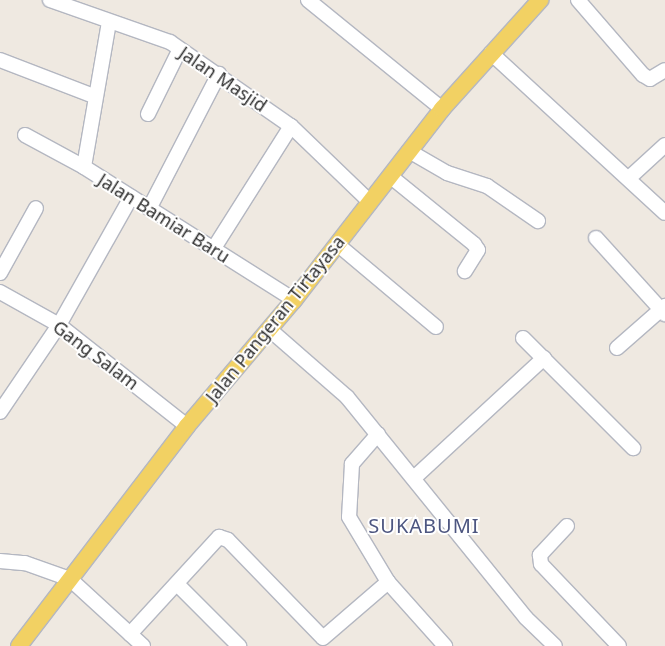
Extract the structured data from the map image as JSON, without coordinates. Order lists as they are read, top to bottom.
{
  "streets": {
    "main road": ["Jalan Pangeran Tirtayasa"],
    "street": ["Jalan Masjid", "Jalan Bamiar Baru", "Gang Salam"]
  },
  "crossings": [
    ["Jalan Masjid", "Jalan Bamiar Baru"],
    ["Jalan Masjid", "Jalan Pangeran Tirtayasa"],
    ["Jalan Bamiar Baru", "Jalan Pangeran Tirtayasa"],
    ["Jalan Pangeran Tirtayasa", "Gang Salam"]
  ],
  "districts": ["SUKABUMI"]
}
